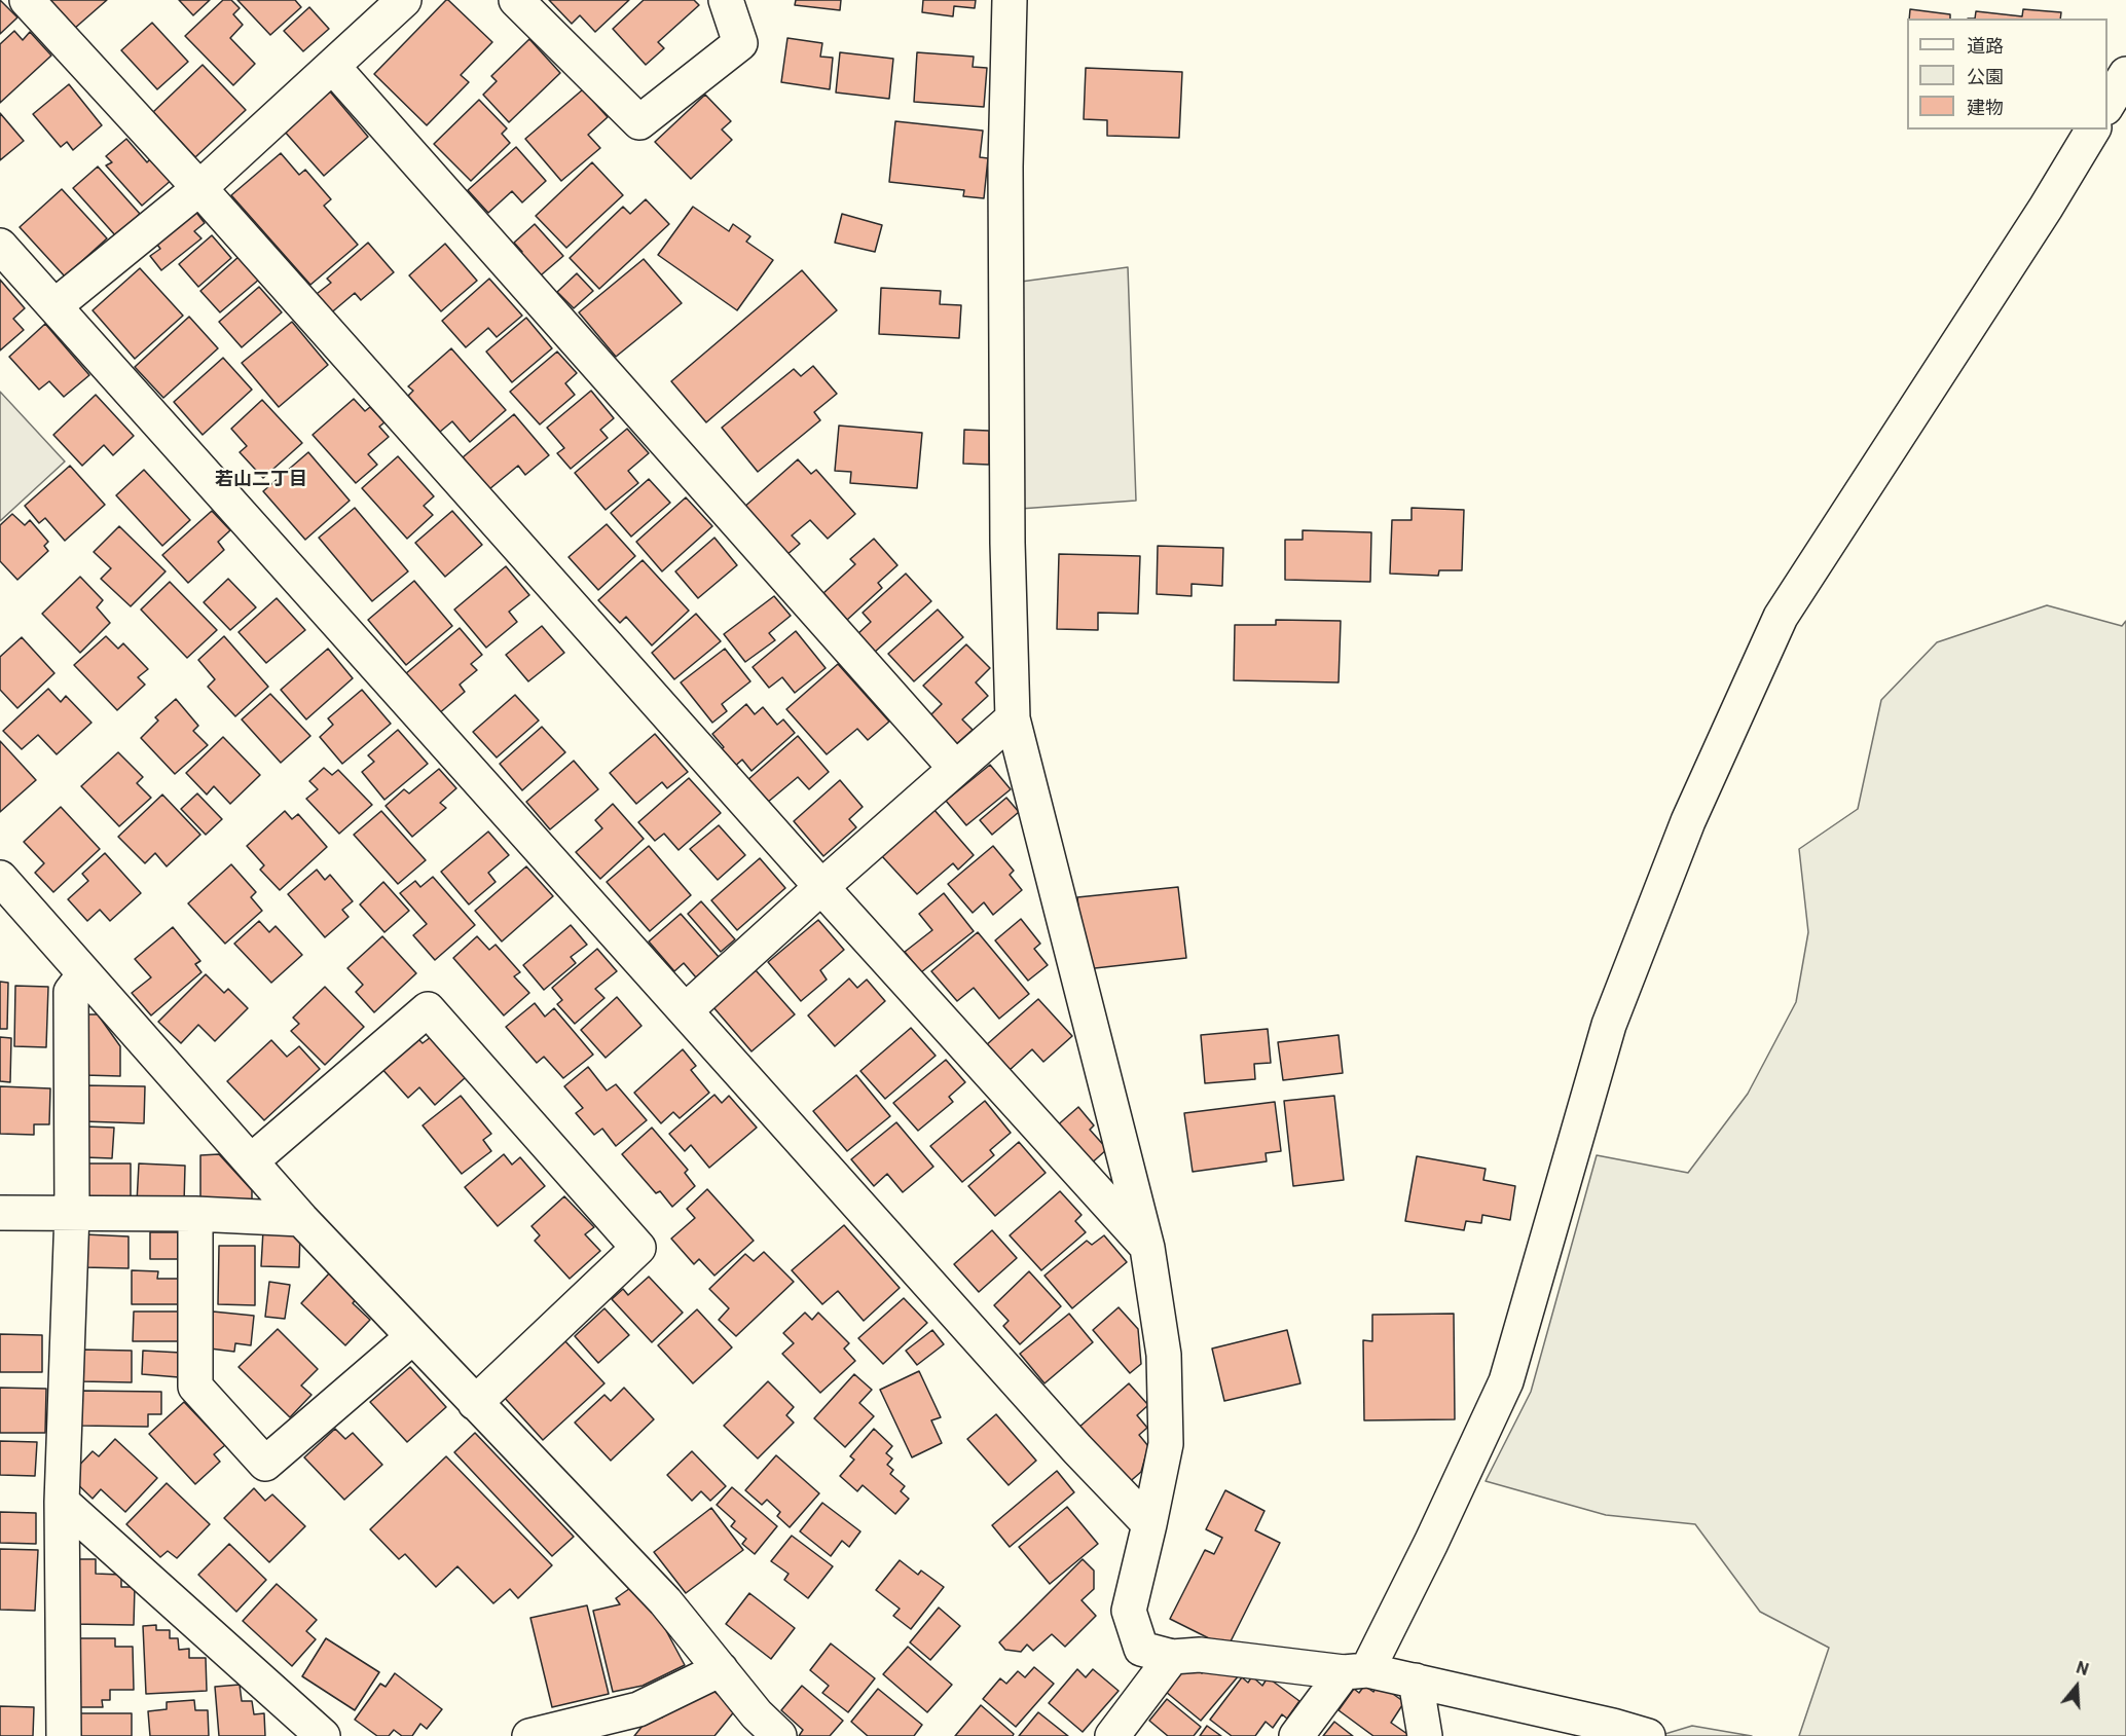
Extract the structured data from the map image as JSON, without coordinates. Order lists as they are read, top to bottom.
{
  "districts": ["若山二丁目"],
  "legend": ["道路", "公園", "建物"],
  "north": "top"
}
